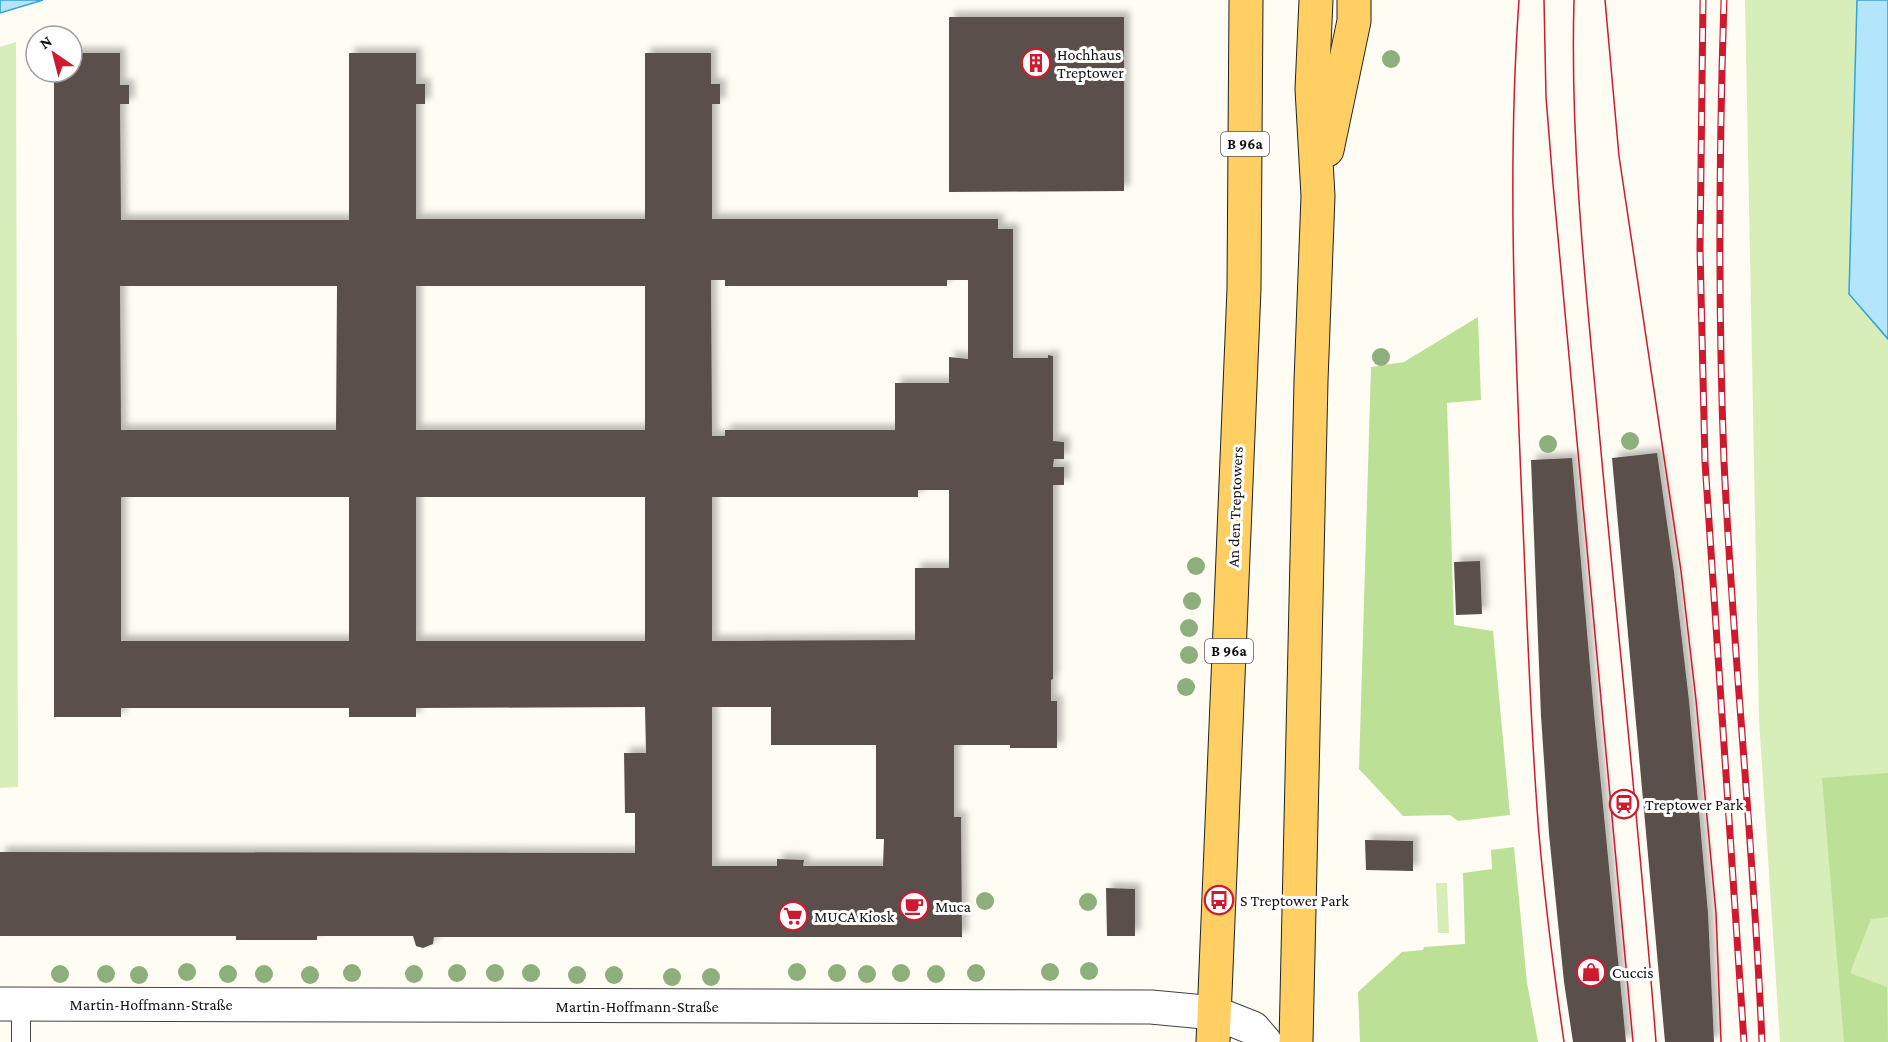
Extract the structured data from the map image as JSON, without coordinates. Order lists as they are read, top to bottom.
{
  "streets": {
    "main road": ["B 96a", "An den Treptowers"],
    "street": ["Martin-Hoffmann-Straße"]
  },
  "crossings": [
    ["An den Treptowers", "Martin-Hoffmann-Straße"]
  ],
  "places": {
    "building": ["Hochhaus Treptower"],
    "station": ["Treptower Park"],
    "bus stop": ["S Treptower Park"],
    "cafe": ["Muca"],
    "supermarket": ["MUCA Kiosk"],
    "shop": ["Cuccis"]
  },
  "north": "top left"
}
